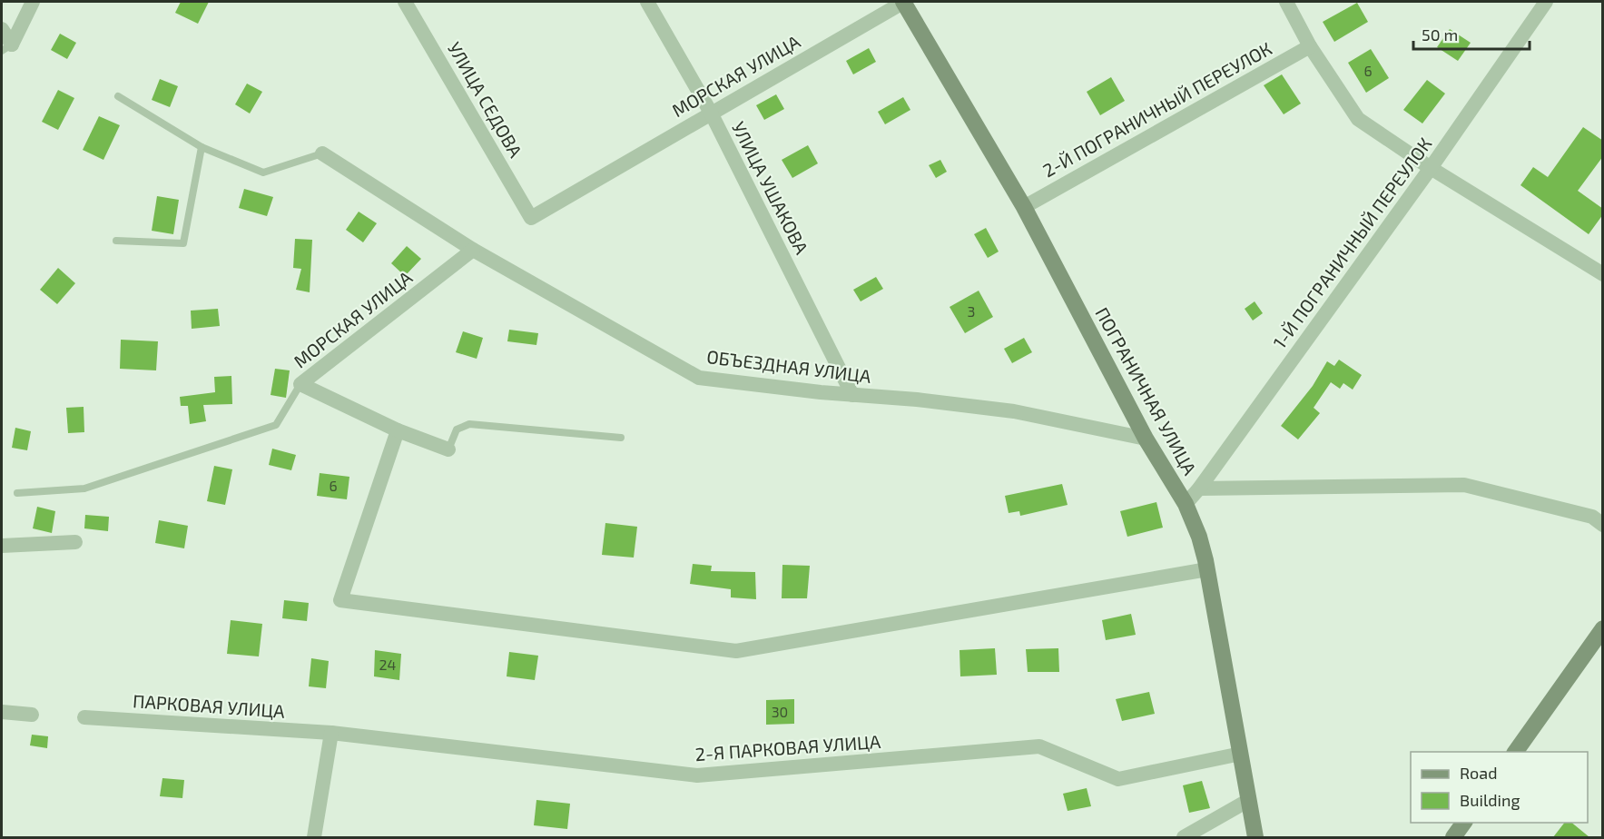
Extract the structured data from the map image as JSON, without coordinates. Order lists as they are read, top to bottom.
{
  "streets": {
    "street": [
      "МОРСКАЯ УЛИЦА",
      "УЛИЦА СЕДОВА",
      "2-Й ПОГРАНИЧНЫЙ ПЕРЕУЛОК",
      "УЛИЦА УШАКОВА",
      "1-Й ПОГРАНИЧНЫЙ ПЕРЕУЛОК",
      "ОБЪЕЗДНАЯ УЛИЦА",
      "ПОГРАНИЧНАЯ УЛИЦА",
      "ПАРКОВАЯ УЛИЦА",
      "2-Я ПАРКОВАЯ УЛИЦА"
    ]
  },
  "crossings": [
    ["МОРСКАЯ УЛИЦА", "УЛИЦА СЕДОВА"],
    ["МОРСКАЯ УЛИЦА", "УЛИЦА УШАКОВА"],
    ["МОРСКАЯ УЛИЦА", "ОБЪЕЗДНАЯ УЛИЦА"],
    ["МОРСКАЯ УЛИЦА", "ПОГРАНИЧНАЯ УЛИЦА"],
    ["2-Й ПОГРАНИЧНЫЙ ПЕРЕУЛОК", "ПОГРАНИЧНАЯ УЛИЦА"],
    ["УЛИЦА УШАКОВА", "ОБЪЕЗДНАЯ УЛИЦА"],
    ["1-Й ПОГРАНИЧНЫЙ ПЕРЕУЛОК", "ПОГРАНИЧНАЯ УЛИЦА"],
    ["ОБЪЕЗДНАЯ УЛИЦА", "ПОГРАНИЧНАЯ УЛИЦА"],
    ["ПОГРАНИЧНАЯ УЛИЦА", "2-Я ПАРКОВАЯ УЛИЦА"],
    ["ПАРКОВАЯ УЛИЦА", "2-Я ПАРКОВАЯ УЛИЦА"]
  ],
  "house_numbers": [
    "6",
    "3",
    "6",
    "24",
    "30"
  ],
  "legend": ["Road", "Building"],
  "scale_bar": "50 m"
}
